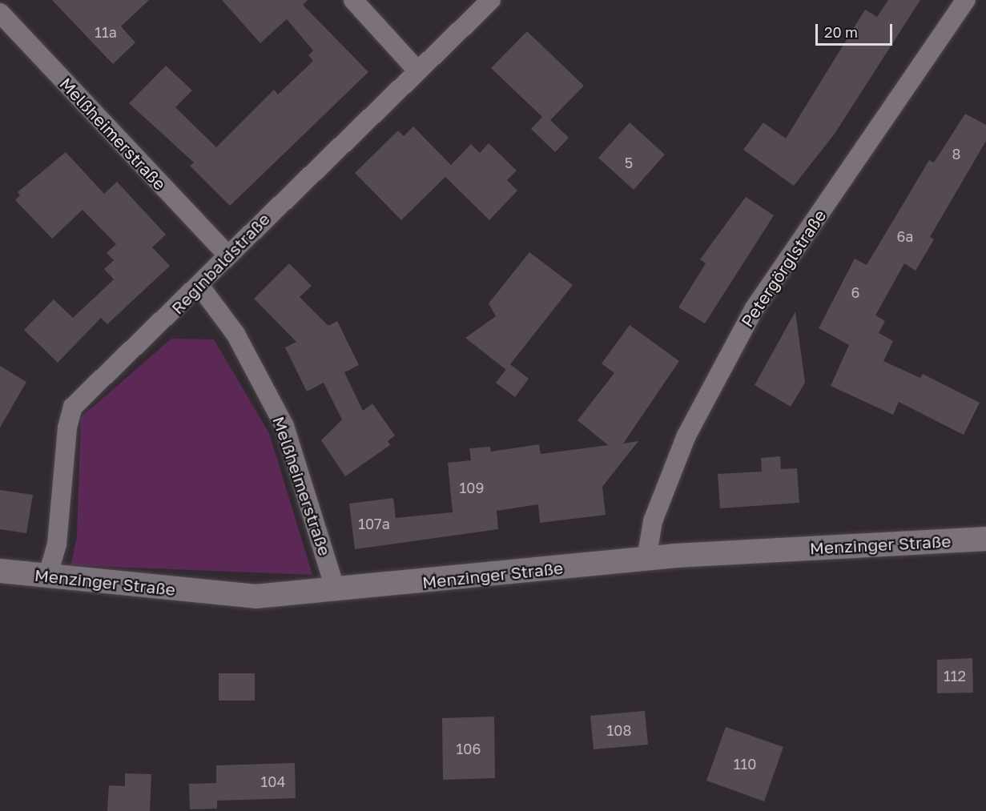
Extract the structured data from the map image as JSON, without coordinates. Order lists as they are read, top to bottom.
{
  "streets": {
    "street": [
      "Melßheimerstraße",
      "Reginbaldstraße",
      "Petergörglstraße",
      "Menzinger Straße"
    ]
  },
  "crossings": [
    ["Melßheimerstraße", "Reginbaldstraße"],
    ["Melßheimerstraße", "Menzinger Straße"],
    ["Reginbaldstraße", "Menzinger Straße"],
    ["Petergörglstraße", "Menzinger Straße"]
  ],
  "house_numbers": [
    "11a",
    "8",
    "5",
    "6a",
    "6",
    "109",
    "107a",
    "112",
    "108",
    "106",
    "110",
    "104"
  ],
  "scale_bar": "20 m"
}
